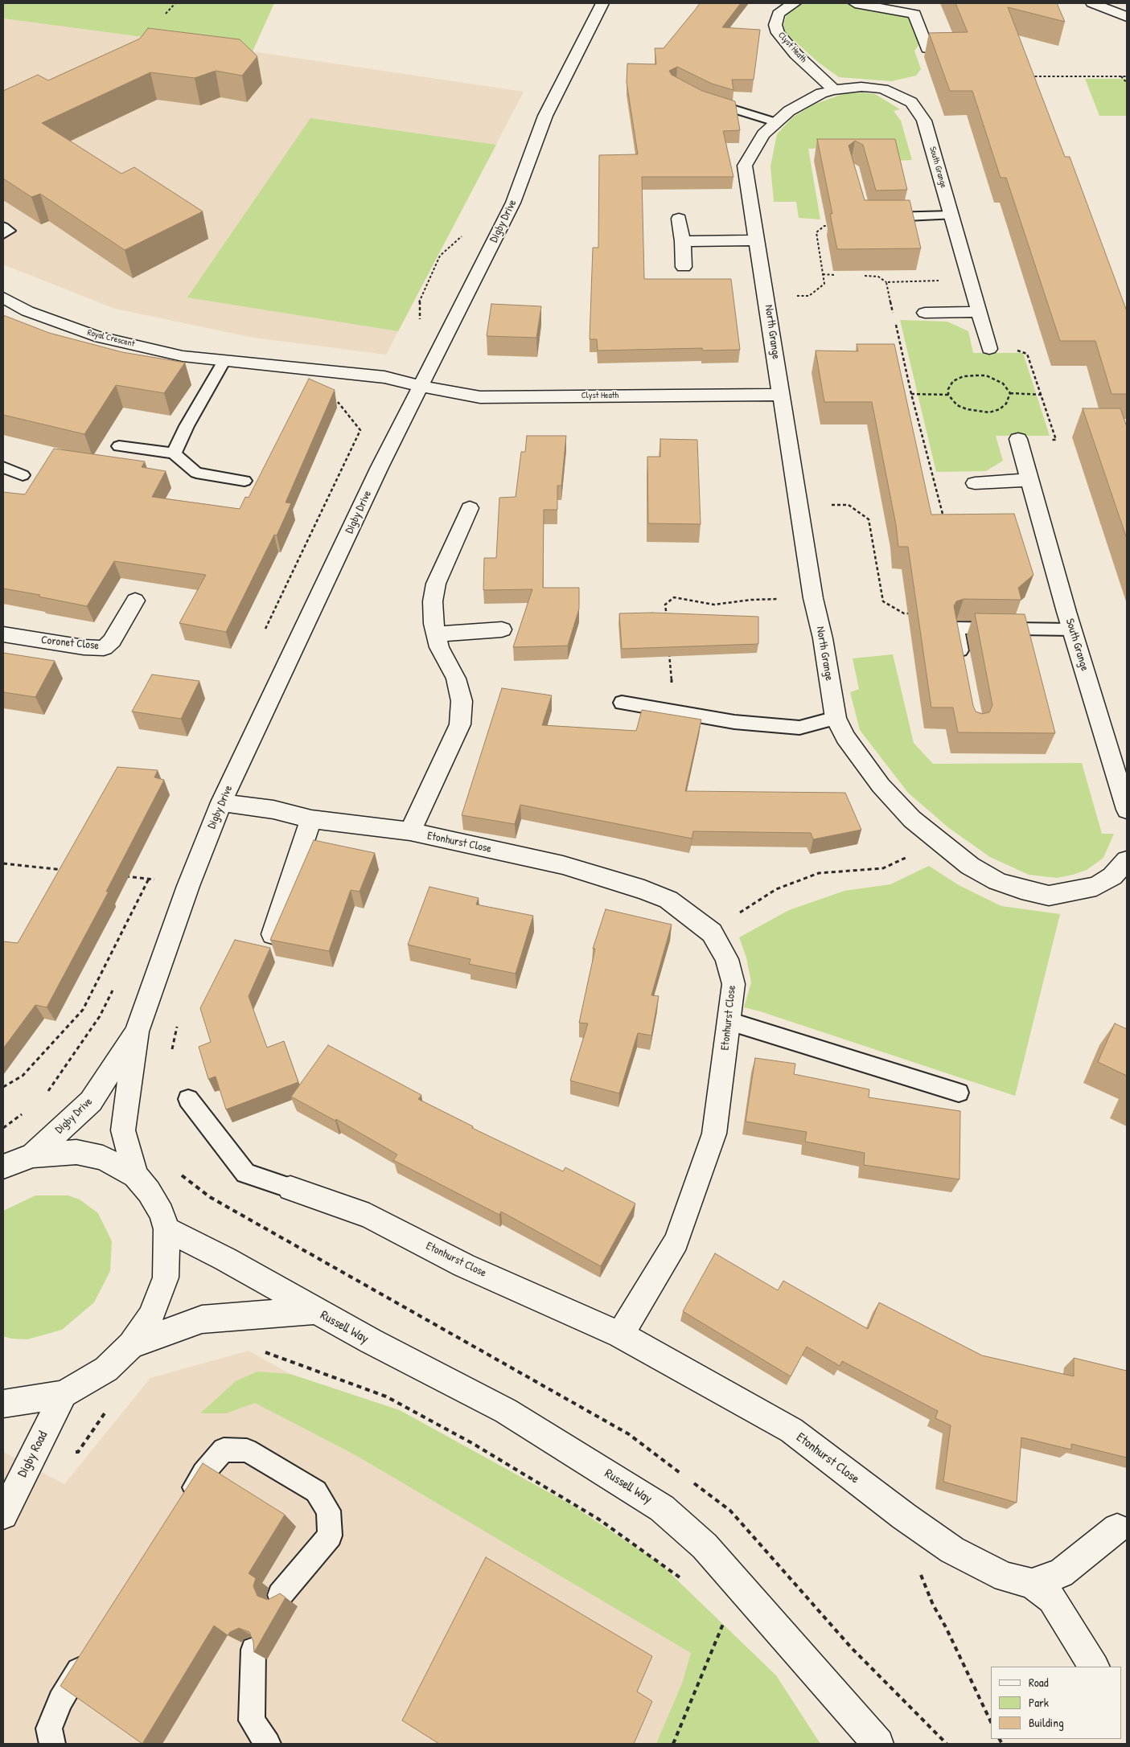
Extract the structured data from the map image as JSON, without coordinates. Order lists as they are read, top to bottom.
{
  "streets": {
    "street": [
      "Clyst Heath",
      "South Grange",
      "Digby Drive",
      "North Grange",
      "Royal Crescent",
      "Coronet Close",
      "Etonhurst Close",
      "Russell Way",
      "Digby Road"
    ]
  },
  "crossings": [
    ["Clyst Heath", "South Grange"],
    ["Clyst Heath", "Digby Drive"],
    ["Clyst Heath", "North Grange"],
    ["Clyst Heath", "Royal Crescent"],
    ["South Grange", "North Grange"],
    ["Digby Drive", "Royal Crescent"],
    ["Digby Drive", "Etonhurst Close"]
  ],
  "legend": ["Road", "Park", "Building"]
}
